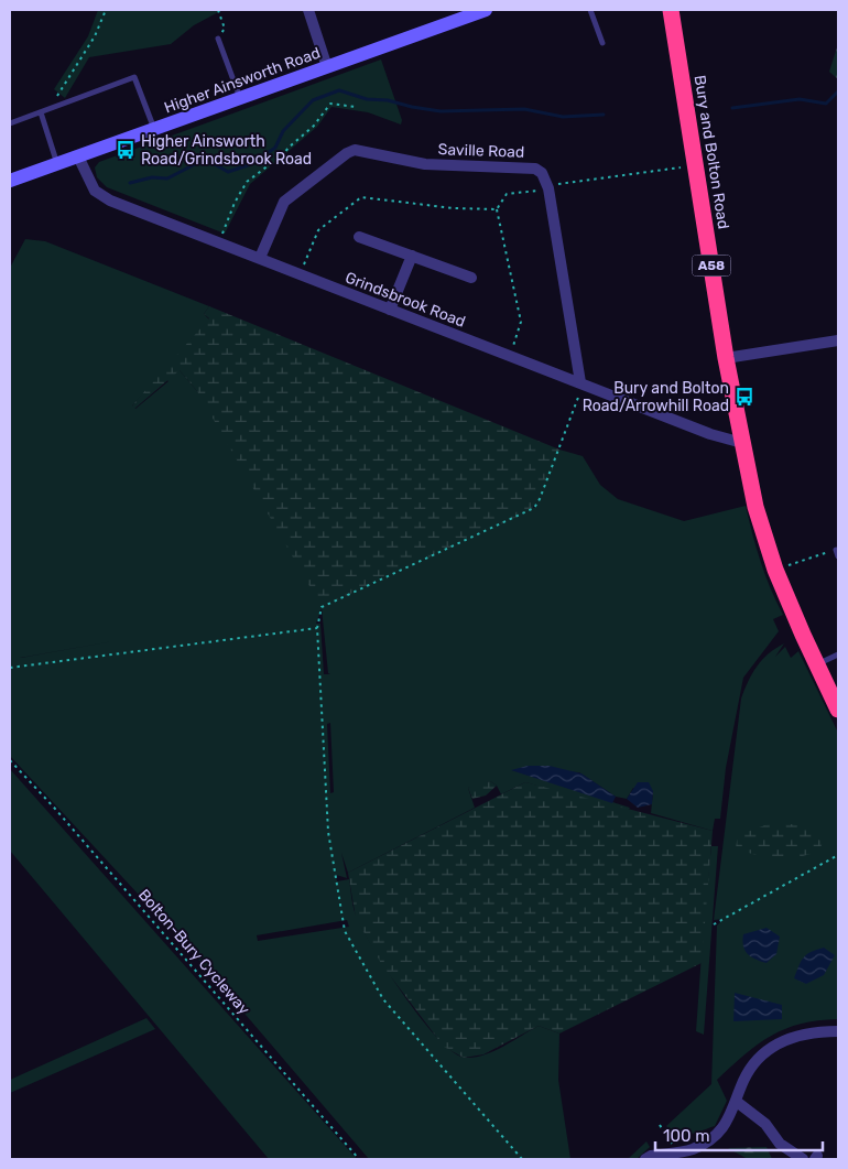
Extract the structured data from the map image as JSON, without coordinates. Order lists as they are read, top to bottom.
{
  "streets": {
    "highway": ["Bury and Bolton Road", "A58"],
    "main road": ["Higher Ainsworth Road"],
    "street": ["Saville Road", "Grindsbrook Road"],
    "path": ["Bolton-Bury Cycleway"]
  },
  "crossings": [
    ["Higher Ainsworth Road", "Grindsbrook Road"],
    ["Saville Road", "Grindsbrook Road"],
    ["Bury and Bolton Road", "Grindsbrook Road"]
  ],
  "places": {
    "bus stop": ["Higher Ainsworth Road/Grindsbrook Road", "Bury and Bolton Road/Arrowhill Road"]
  },
  "scale_bar": "100 m"
}
